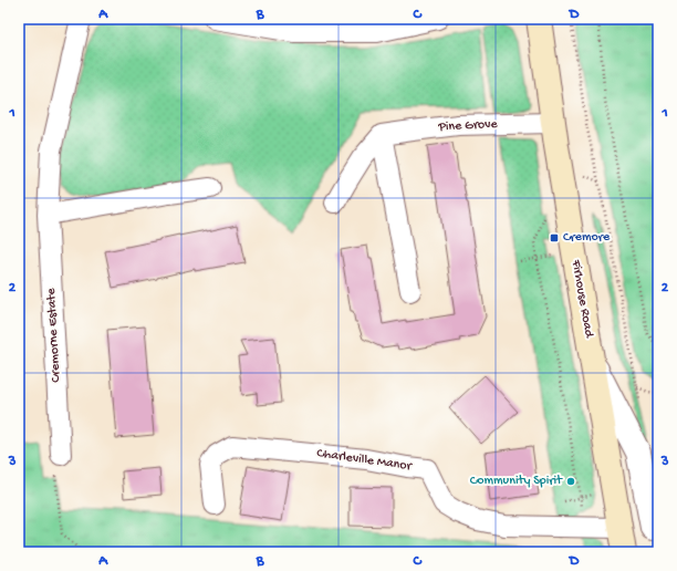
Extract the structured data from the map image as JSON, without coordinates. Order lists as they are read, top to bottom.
{
  "streets": {
    "main road": ["Firhouse Road"],
    "street": ["Pine Grove", "Cremorne Estate", "Charleville Manor"]
  },
  "crossings": [
    ["Pine Grove", "Firhouse Road"],
    ["Firhouse Road", "Charleville Manor"]
  ],
  "places": {
    "transit": ["Cremore"],
    "other": ["Community Spirit"]
  },
  "grid": {
    "columns": [
      "A",
      "B",
      "C",
      "D"
    ],
    "rows": ["1", "2", "3"]
  }
}
